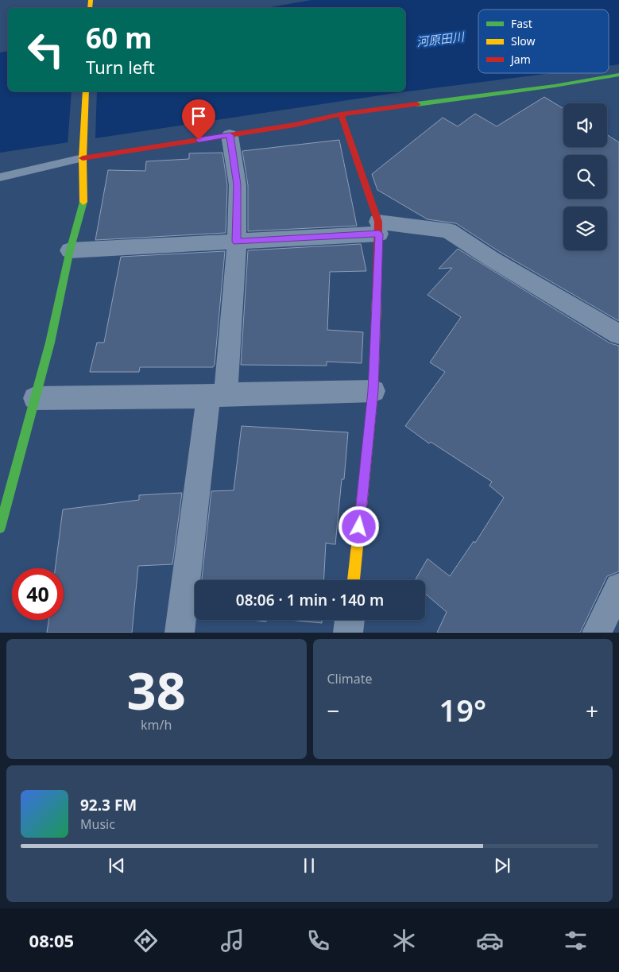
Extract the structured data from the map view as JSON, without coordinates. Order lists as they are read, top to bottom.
{
  "water": ["河原田川"],
  "legend": ["Fast", "Slow", "Jam"],
  "page": {
    "turn": ["60 m", "Turn left"],
    "limit": "40",
    "trip": "08:06 · 1 min · 140 m",
    "tile": [
      ["38", "km/h"],
      "Climate"
    ],
    "heat": ["−", "19°", "+"],
    "song": ["92.3 FM", "Music"],
    "tabs": "08:05"
  }
}
